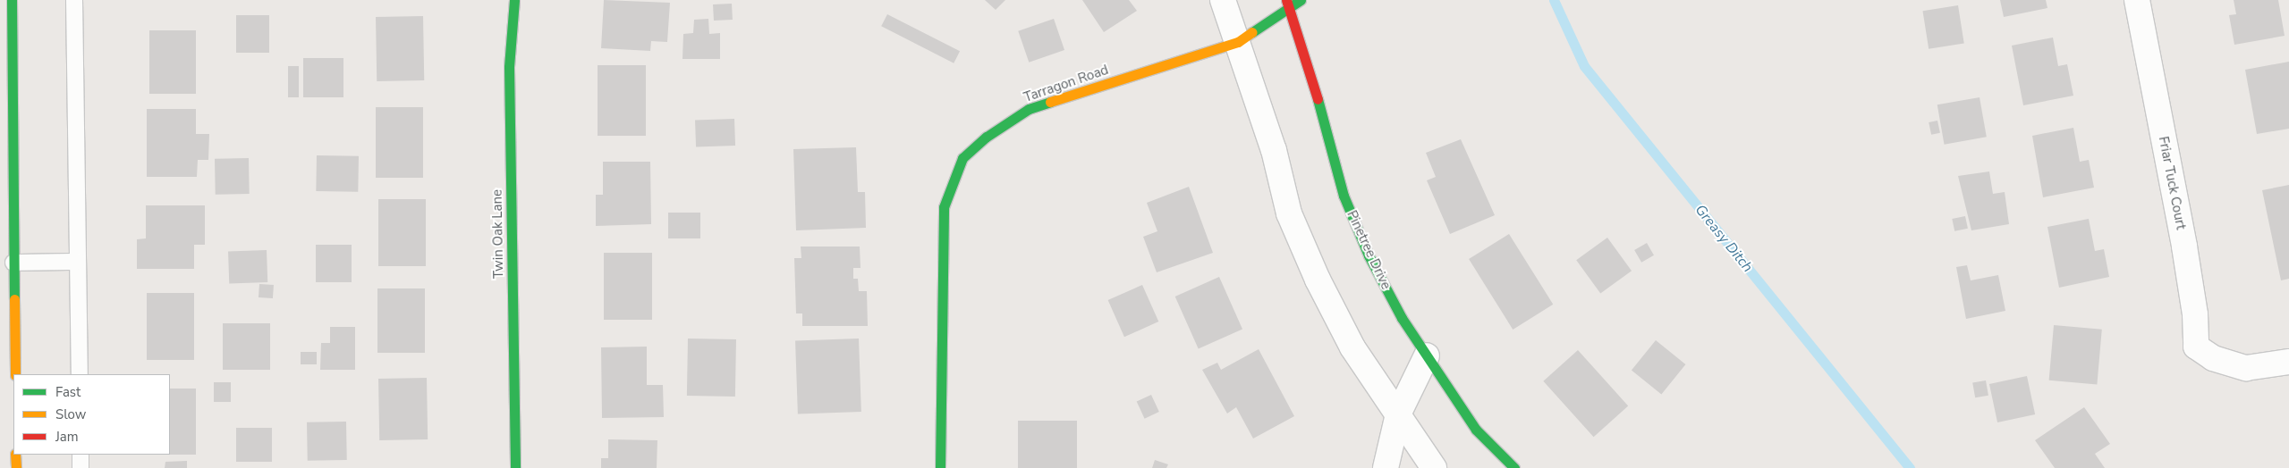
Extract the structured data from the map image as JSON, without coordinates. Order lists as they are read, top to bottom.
{
  "streets": {
    "street": [
      "Tarragon Road",
      "Friar Tuck Court",
      "Twin Oak Lane",
      "Pinetree Drive"
    ]
  },
  "crossings": [
    ["Tarragon Road", "Pinetree Drive"]
  ],
  "water": ["Greasy Ditch"],
  "legend": ["Fast", "Slow", "Jam"]
}
